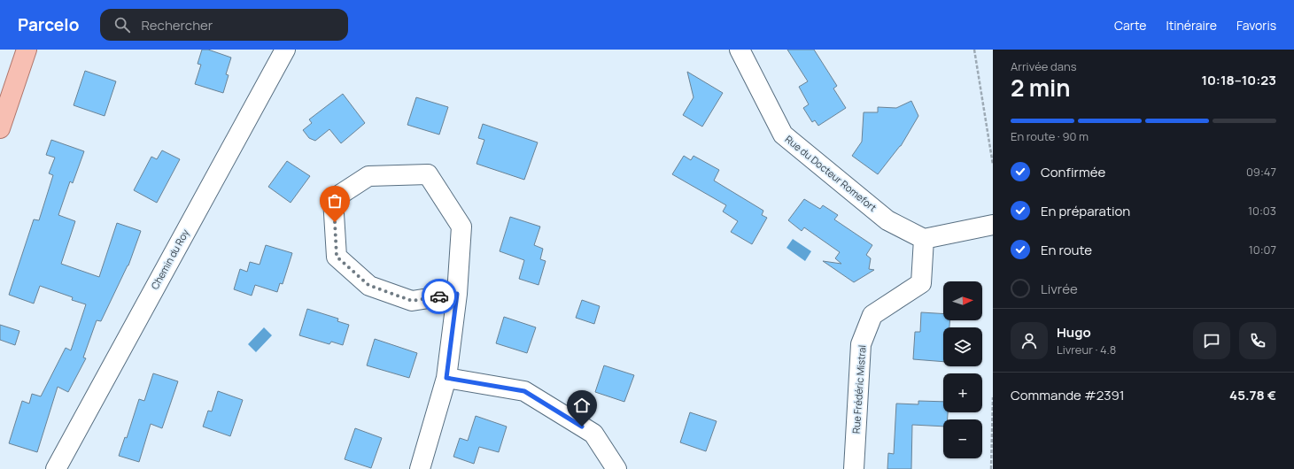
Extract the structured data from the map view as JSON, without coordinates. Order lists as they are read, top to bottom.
{
  "streets": {
    "street": ["Rue du Docteur Romefort", "Chemin du Roy", "Rue Frédéric Mistral"]
  },
  "crossings": [
    ["Rue du Docteur Romefort", "Rue Frédéric Mistral"]
  ],
  "north": "right",
  "page": {
    "header": "Parcelo",
    "search": "Rechercher",
    "nav": ["Carte", "Itinéraire", "Favoris"],
    "heading": ["2 min", "Arrivée dans", "10:18–10:23"],
    "panel": [
      "Hugo",
      "Livreur · 4.8",
      "Commande #2391",
      "45.78 €"
    ],
    "bar": "En route · 90 m",
    "list": [
      ["Confirmée", "09:47"],
      ["En préparation", "10:03"],
      ["En route", "10:07"],
      "Livrée"
    ],
    "map_buttons": ["+", "−"]
  }
}
